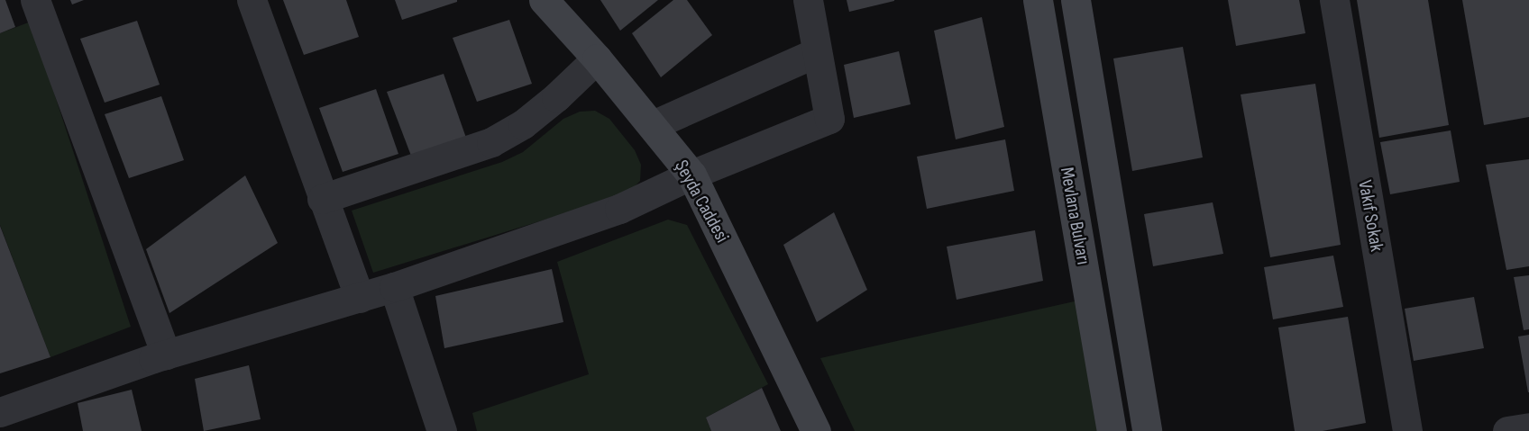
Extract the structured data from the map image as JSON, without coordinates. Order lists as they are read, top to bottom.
{
  "streets": {
    "street": ["Şeyda Caddesi", "Mevlana Bulvarı", "Vakıf Sokak"]
  }
}
